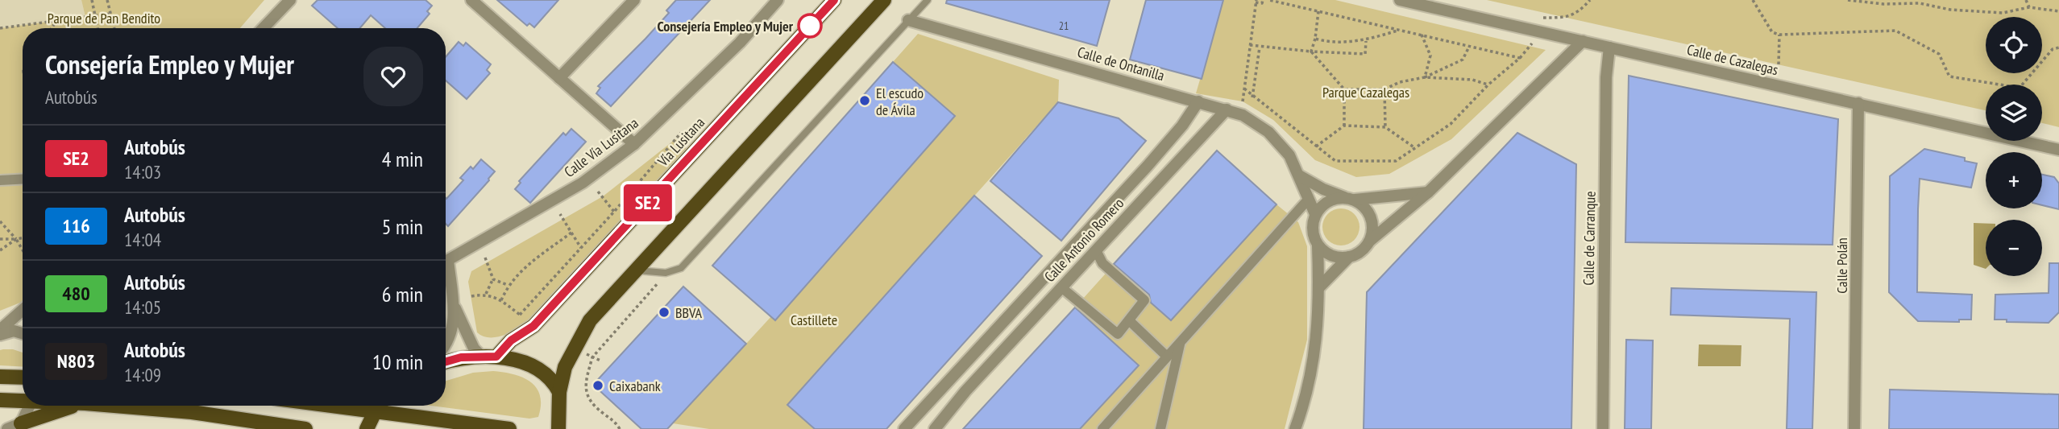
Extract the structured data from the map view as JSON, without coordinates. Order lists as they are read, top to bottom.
{
  "streets": {
    "main road": ["Vía Lusitana"],
    "street": [
      "Calle de Cazalegas",
      "Calle de Ontanilla",
      "Calle Vía Lusitana",
      "Calle de Carranque",
      "Calle Antonio Romero",
      "Calle Polán"
    ]
  },
  "crossings": [
    ["Calle de Cazalegas", "Calle de Carranque"],
    ["Calle de Cazalegas", "Calle Polán"],
    ["Calle de Ontanilla", "Calle Antonio Romero"]
  ],
  "parks": ["Parque de Pan Bendito", "Parque Cazalegas", "Castillete"],
  "places": [
    "Consejería Empleo y Mujer",
    "El escudo de Ávila",
    "BBVA",
    "Caixabank"
  ],
  "lines": ["bus line SE2"],
  "house_numbers": ["21"],
  "page": {
    "on_map": "SE2",
    "map_buttons": ["+", "−"],
    "heading": ["Consejería Empleo y Mujer", "Autobús"],
    "list": [
      {
        "mark": "SE2",
        "name": "Autobús",
        "note": "14:03",
        "value": "4 min"
      },
      {
        "mark": "116",
        "name": "Autobús",
        "note": "14:04",
        "value": "5 min"
      },
      {
        "mark": "480",
        "name": "Autobús",
        "note": "14:05",
        "value": "6 min"
      },
      {
        "mark": "N803",
        "name": "Autobús",
        "note": "14:09",
        "value": "10 min"
      }
    ]
  }
}
